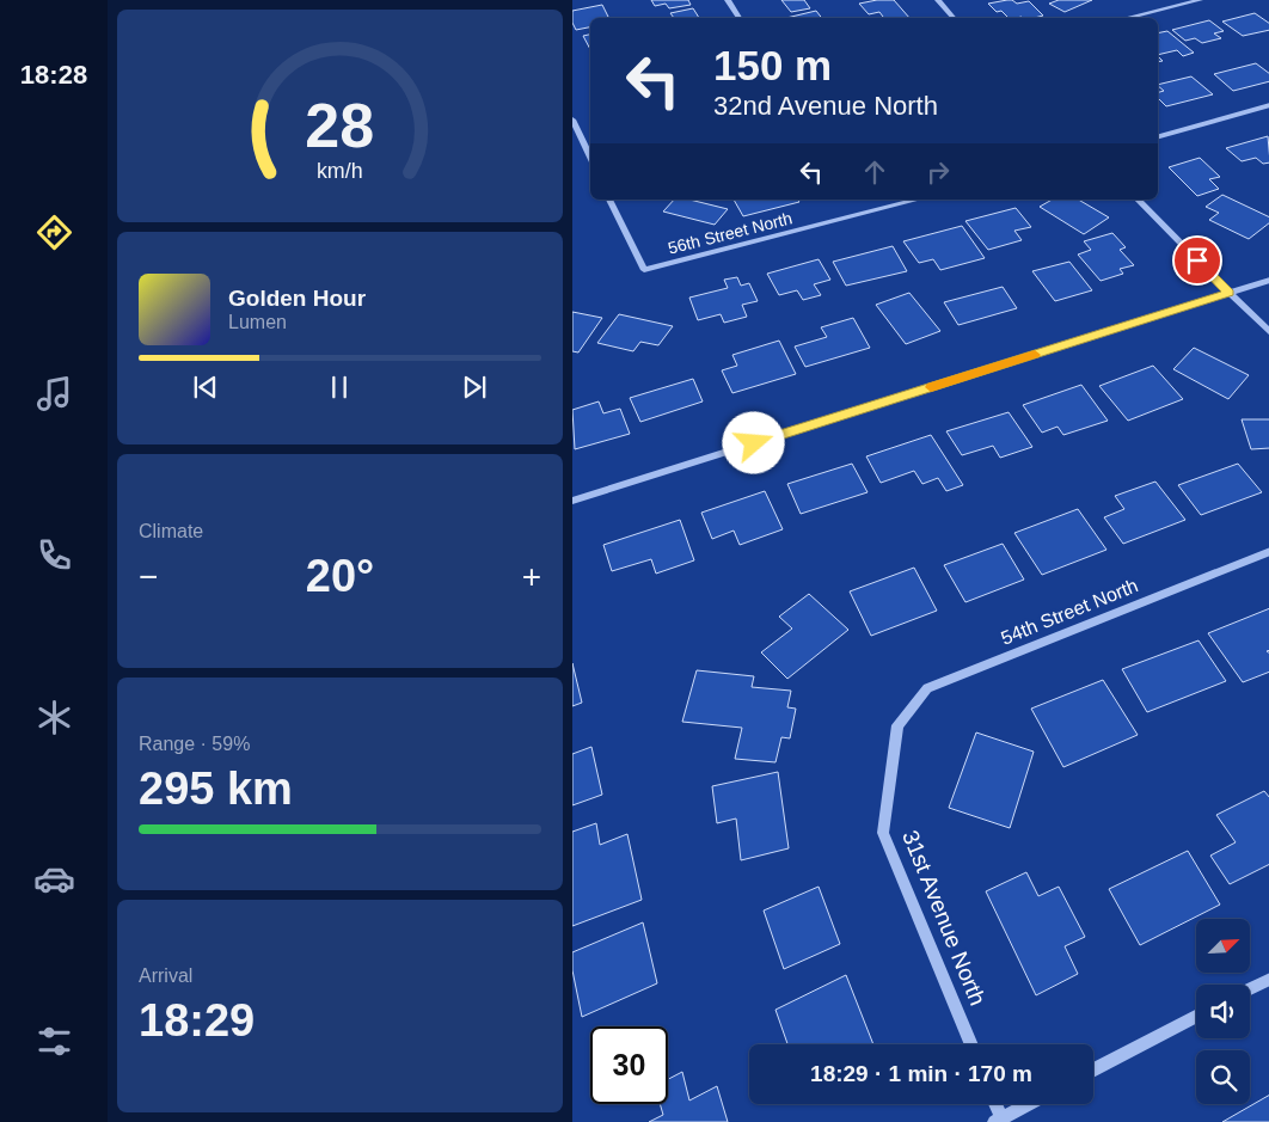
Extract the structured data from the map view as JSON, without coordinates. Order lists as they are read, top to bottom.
{
  "streets": {
    "street": ["56th Street North", "54th Street North", "31st Avenue North"]
  },
  "crossings": [
    ["54th Street North", "31st Avenue North"]
  ],
  "north": "top right",
  "page": {
    "tabs": "18:28",
    "turn": ["150 m", "32nd Avenue North"],
    "song": ["Golden Hour", "Lumen"],
    "tile": [
      "Climate",
      ["Range · 59%", "295 km"],
      ["Arrival", "18:29"]
    ],
    "heat": ["−", "20°", "+"],
    "limit": "30",
    "trip": "18:29 · 1 min · 170 m",
    "gauge": ["28", "km/h"]
  }
}
